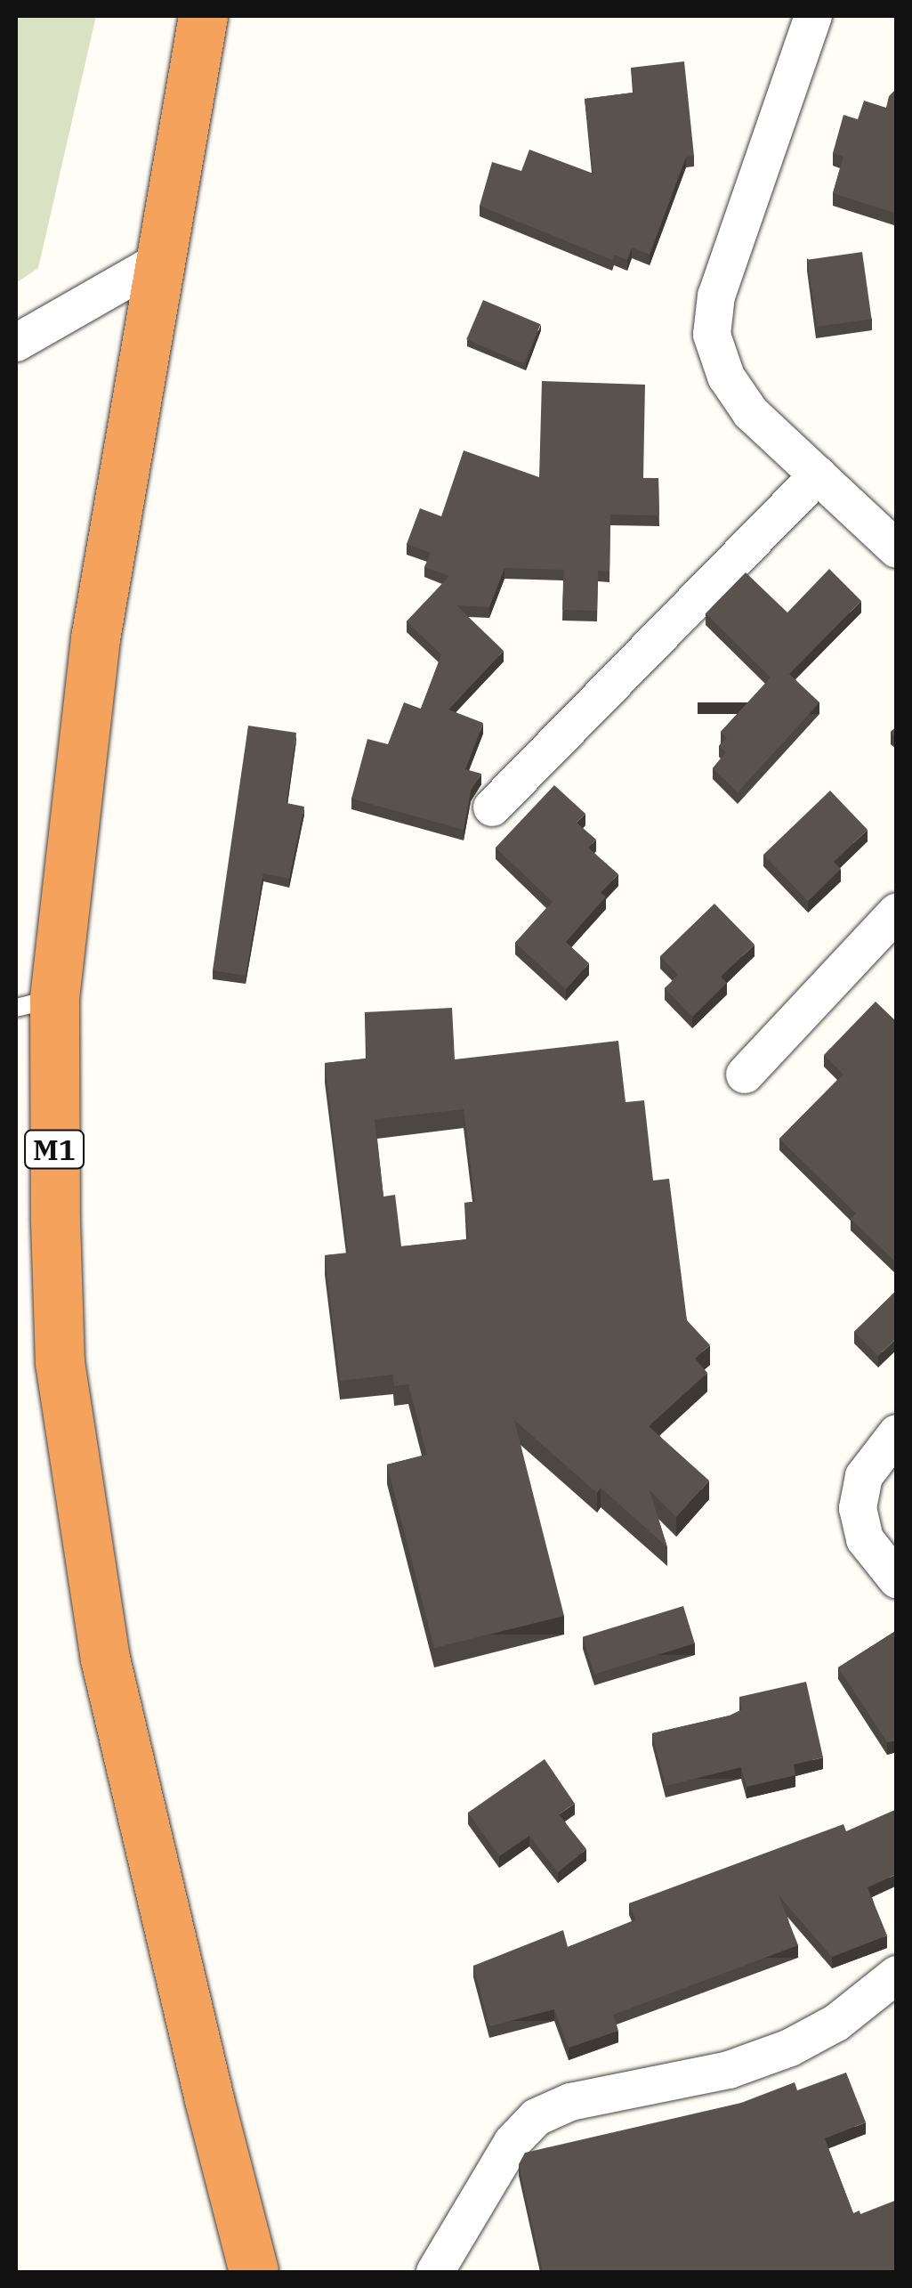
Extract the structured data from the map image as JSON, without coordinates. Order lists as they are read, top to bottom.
{
  "streets": {
    "highway": ["M1"]
  }
}
